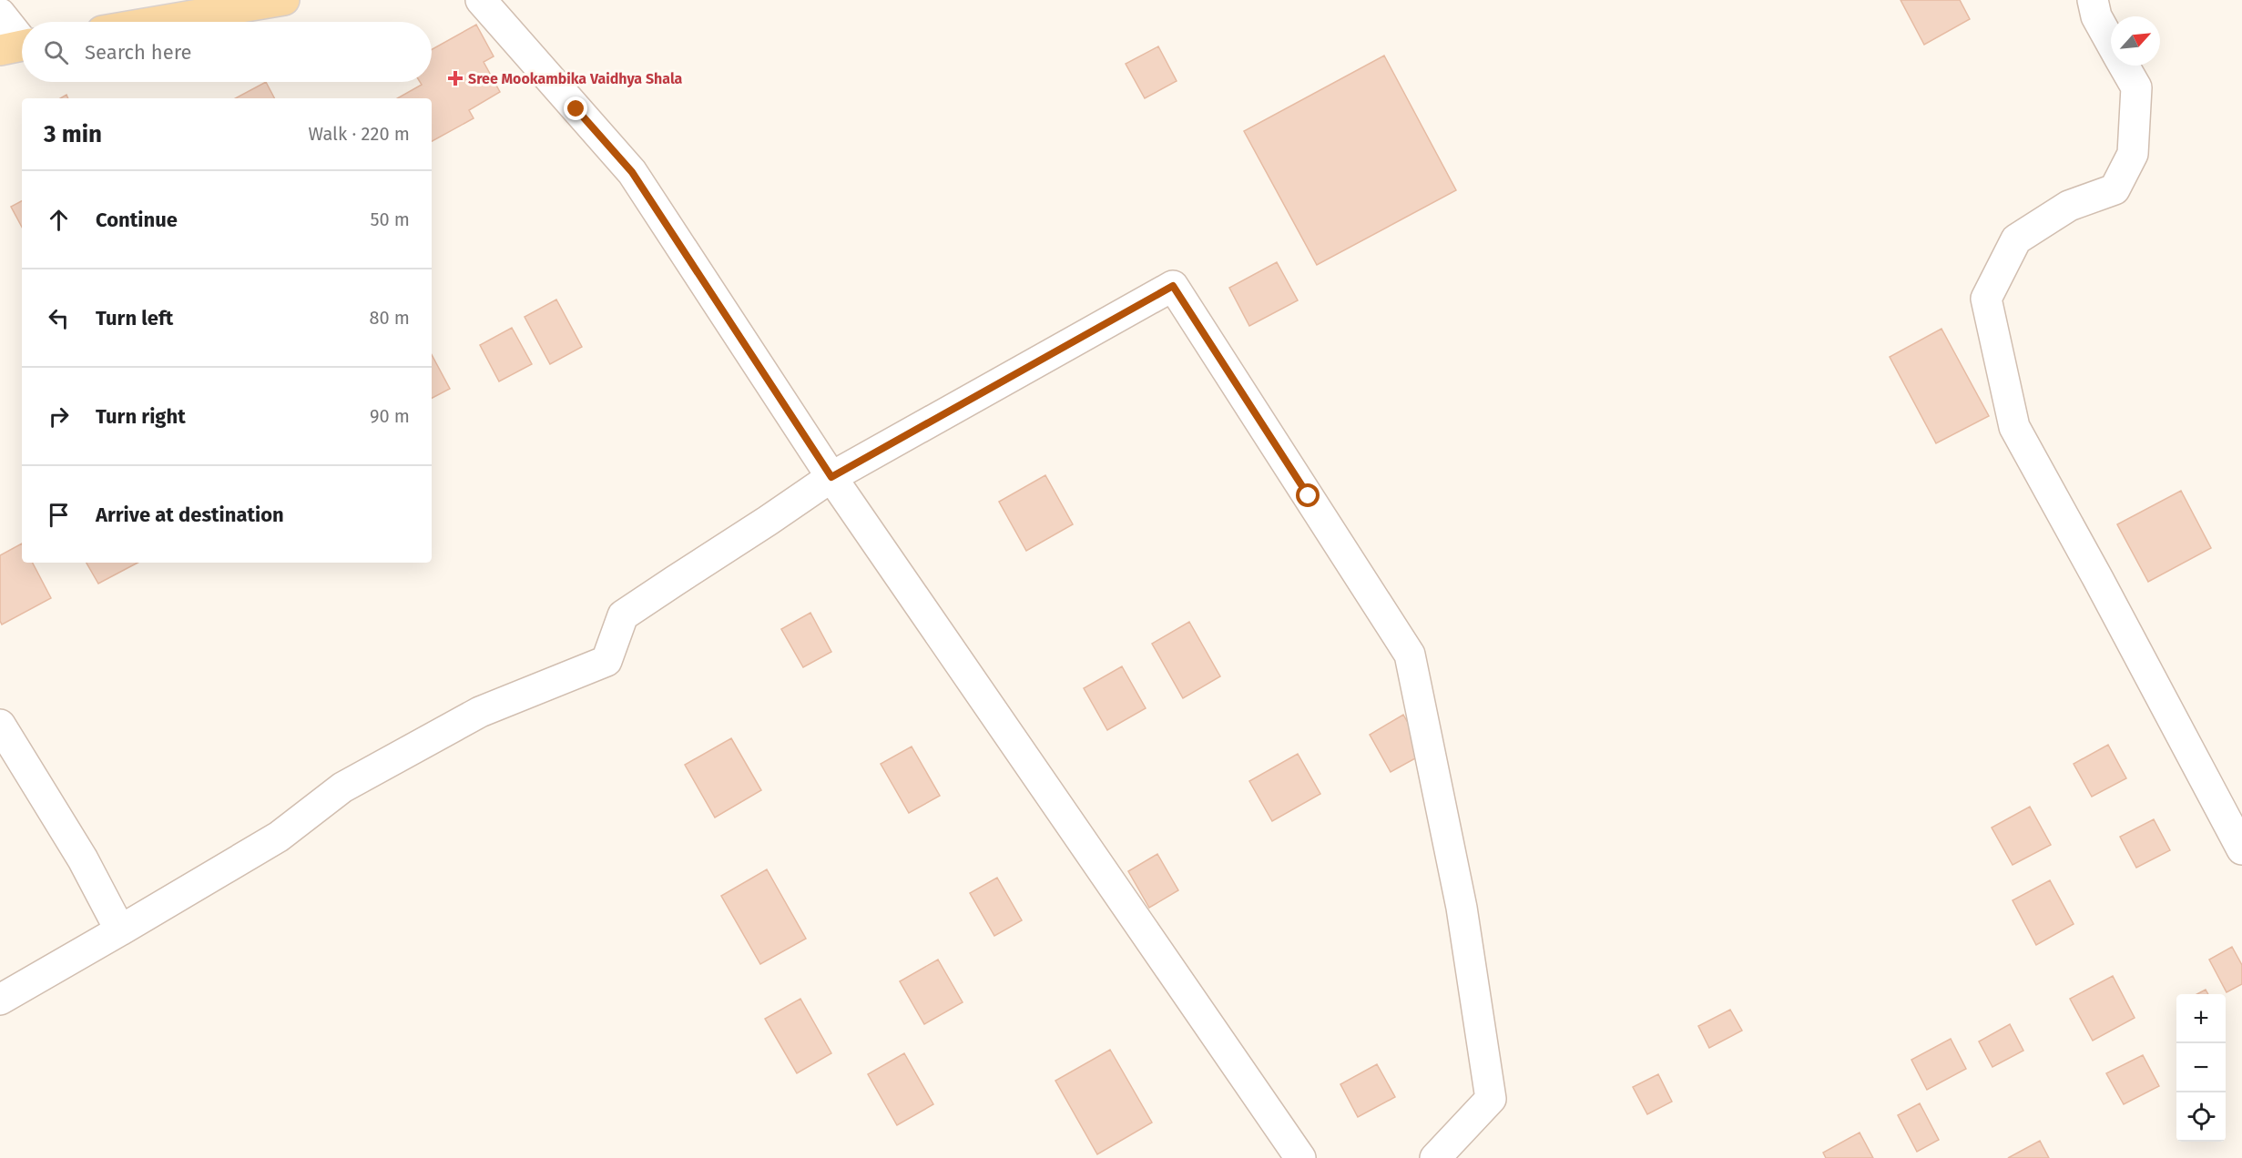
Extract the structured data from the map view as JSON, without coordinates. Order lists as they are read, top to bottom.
{
  "places": {
    "health": ["Sree Mookambika Vaidhya Shala"]
  },
  "north": "top right",
  "page": {
    "search": "Search here",
    "heading": ["3 min", "Walk · 220 m"],
    "list": [
      ["Continue", "50 m"],
      ["Turn left", "80 m"],
      ["Turn right", "90 m"],
      "Arrive at destination"
    ],
    "map_buttons": ["+", "−"]
  }
}
